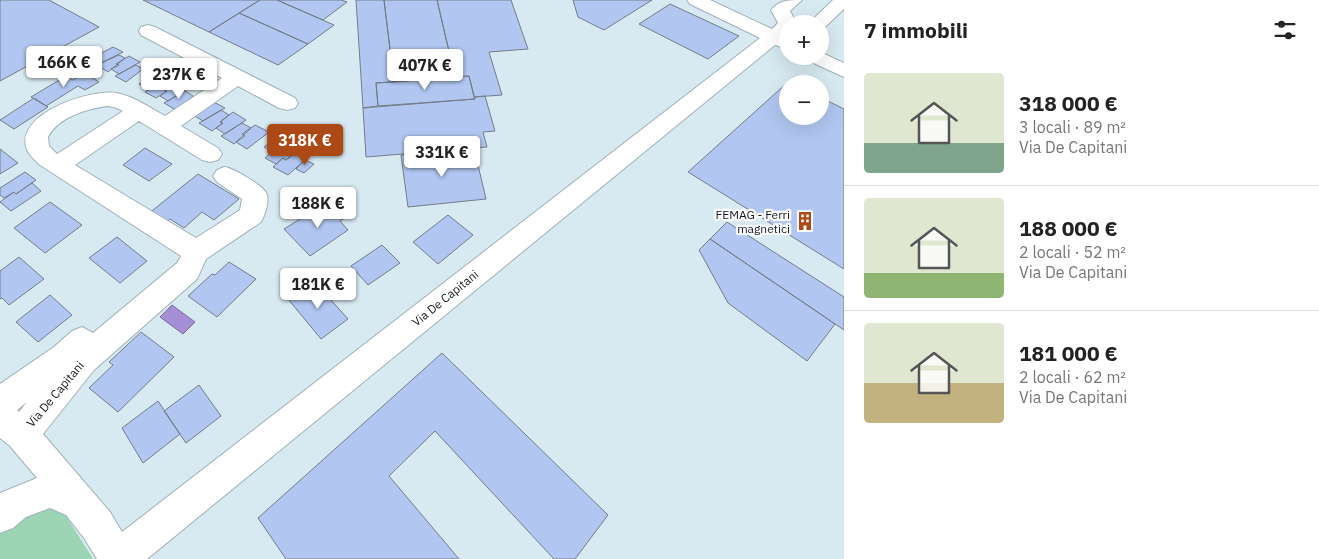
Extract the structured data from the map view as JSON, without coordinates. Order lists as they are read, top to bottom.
{
  "streets": {
    "street": ["Via De Capitani"]
  },
  "places": {
    "building": ["FEMAG - Ferri magnetici"]
  },
  "page": {
    "heading": "7 immobili",
    "map_buttons": ["+", "−"],
    "price": [
      "166K €",
      "407K €",
      "237K €",
      "318K €",
      "331K €",
      "188K €",
      "181K €"
    ],
    "list": [
      {
        "name": "318 000 €",
        "note": "3 locali · 89 m² · Via De Capitani"
      },
      {
        "name": "188 000 €",
        "note": "2 locali · 52 m² · Via De Capitani"
      },
      {
        "name": "181 000 €",
        "note": "2 locali · 62 m² · Via De Capitani"
      }
    ]
  }
}
